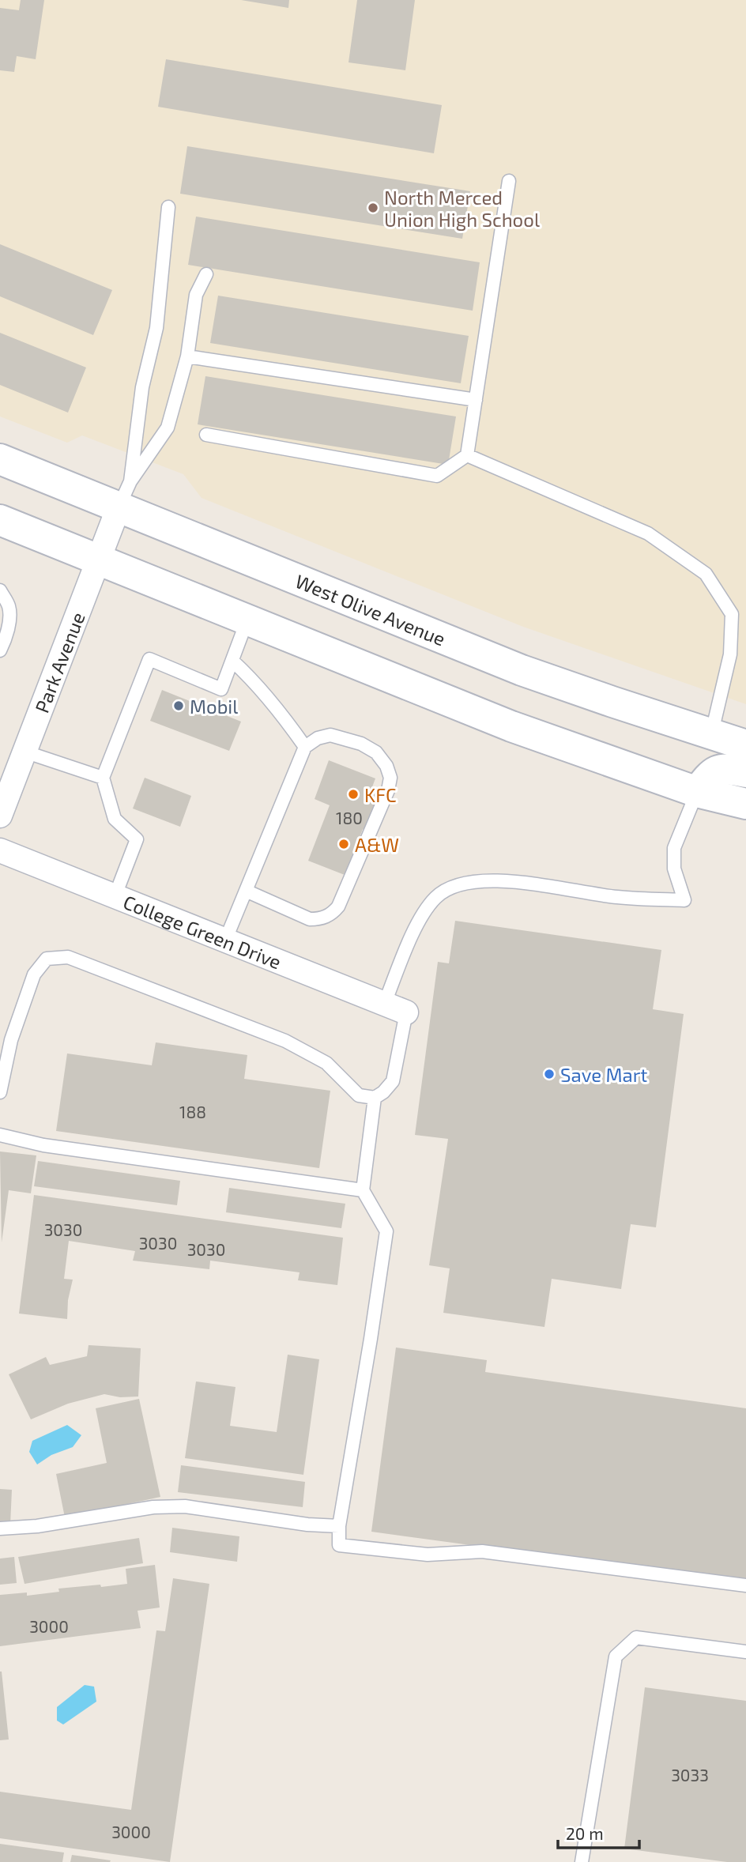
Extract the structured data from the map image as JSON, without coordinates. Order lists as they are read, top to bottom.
{
  "streets": {
    "main road": ["West Olive Avenue"],
    "street": ["Park Avenue", "College Green Drive"]
  },
  "crossings": [
    ["West Olive Avenue", "Park Avenue"]
  ],
  "places": [
    "North Merced Union High School",
    "Mobil",
    "KFC",
    "A&W",
    "Save Mart"
  ],
  "house_numbers": [
    "180",
    "188",
    "3030",
    "3030",
    "3030",
    "3000",
    "3033",
    "3000"
  ],
  "scale_bar": "20 m"
}
